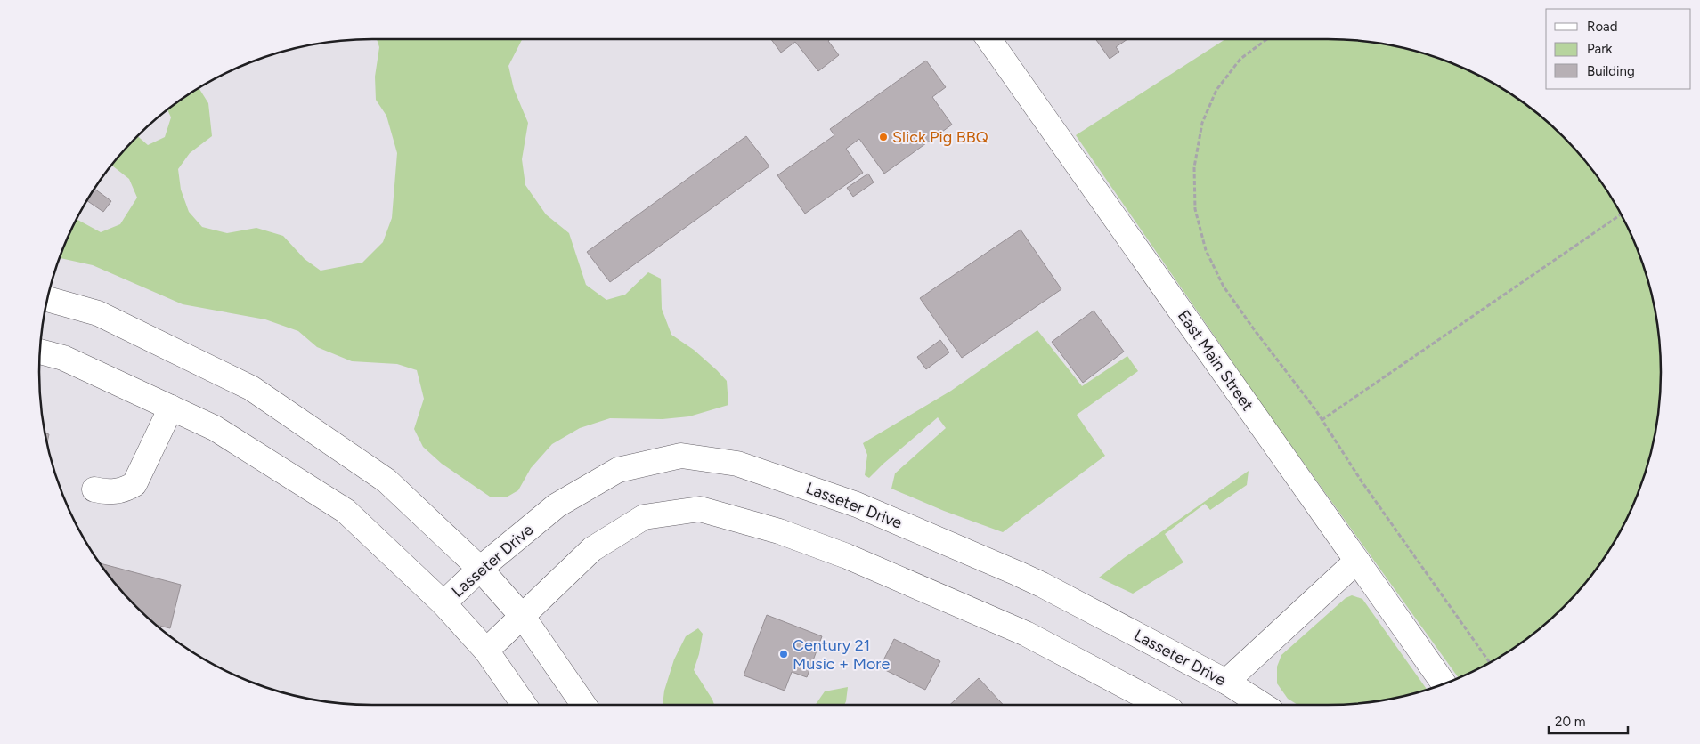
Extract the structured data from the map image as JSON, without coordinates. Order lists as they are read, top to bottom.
{
  "streets": {
    "street": ["East Main Street", "Lasseter Drive"]
  },
  "places": ["Slick Pig BBQ", "Century 21 Music + More"],
  "legend": ["Road", "Park", "Building"],
  "scale_bar": "20 m"
}
